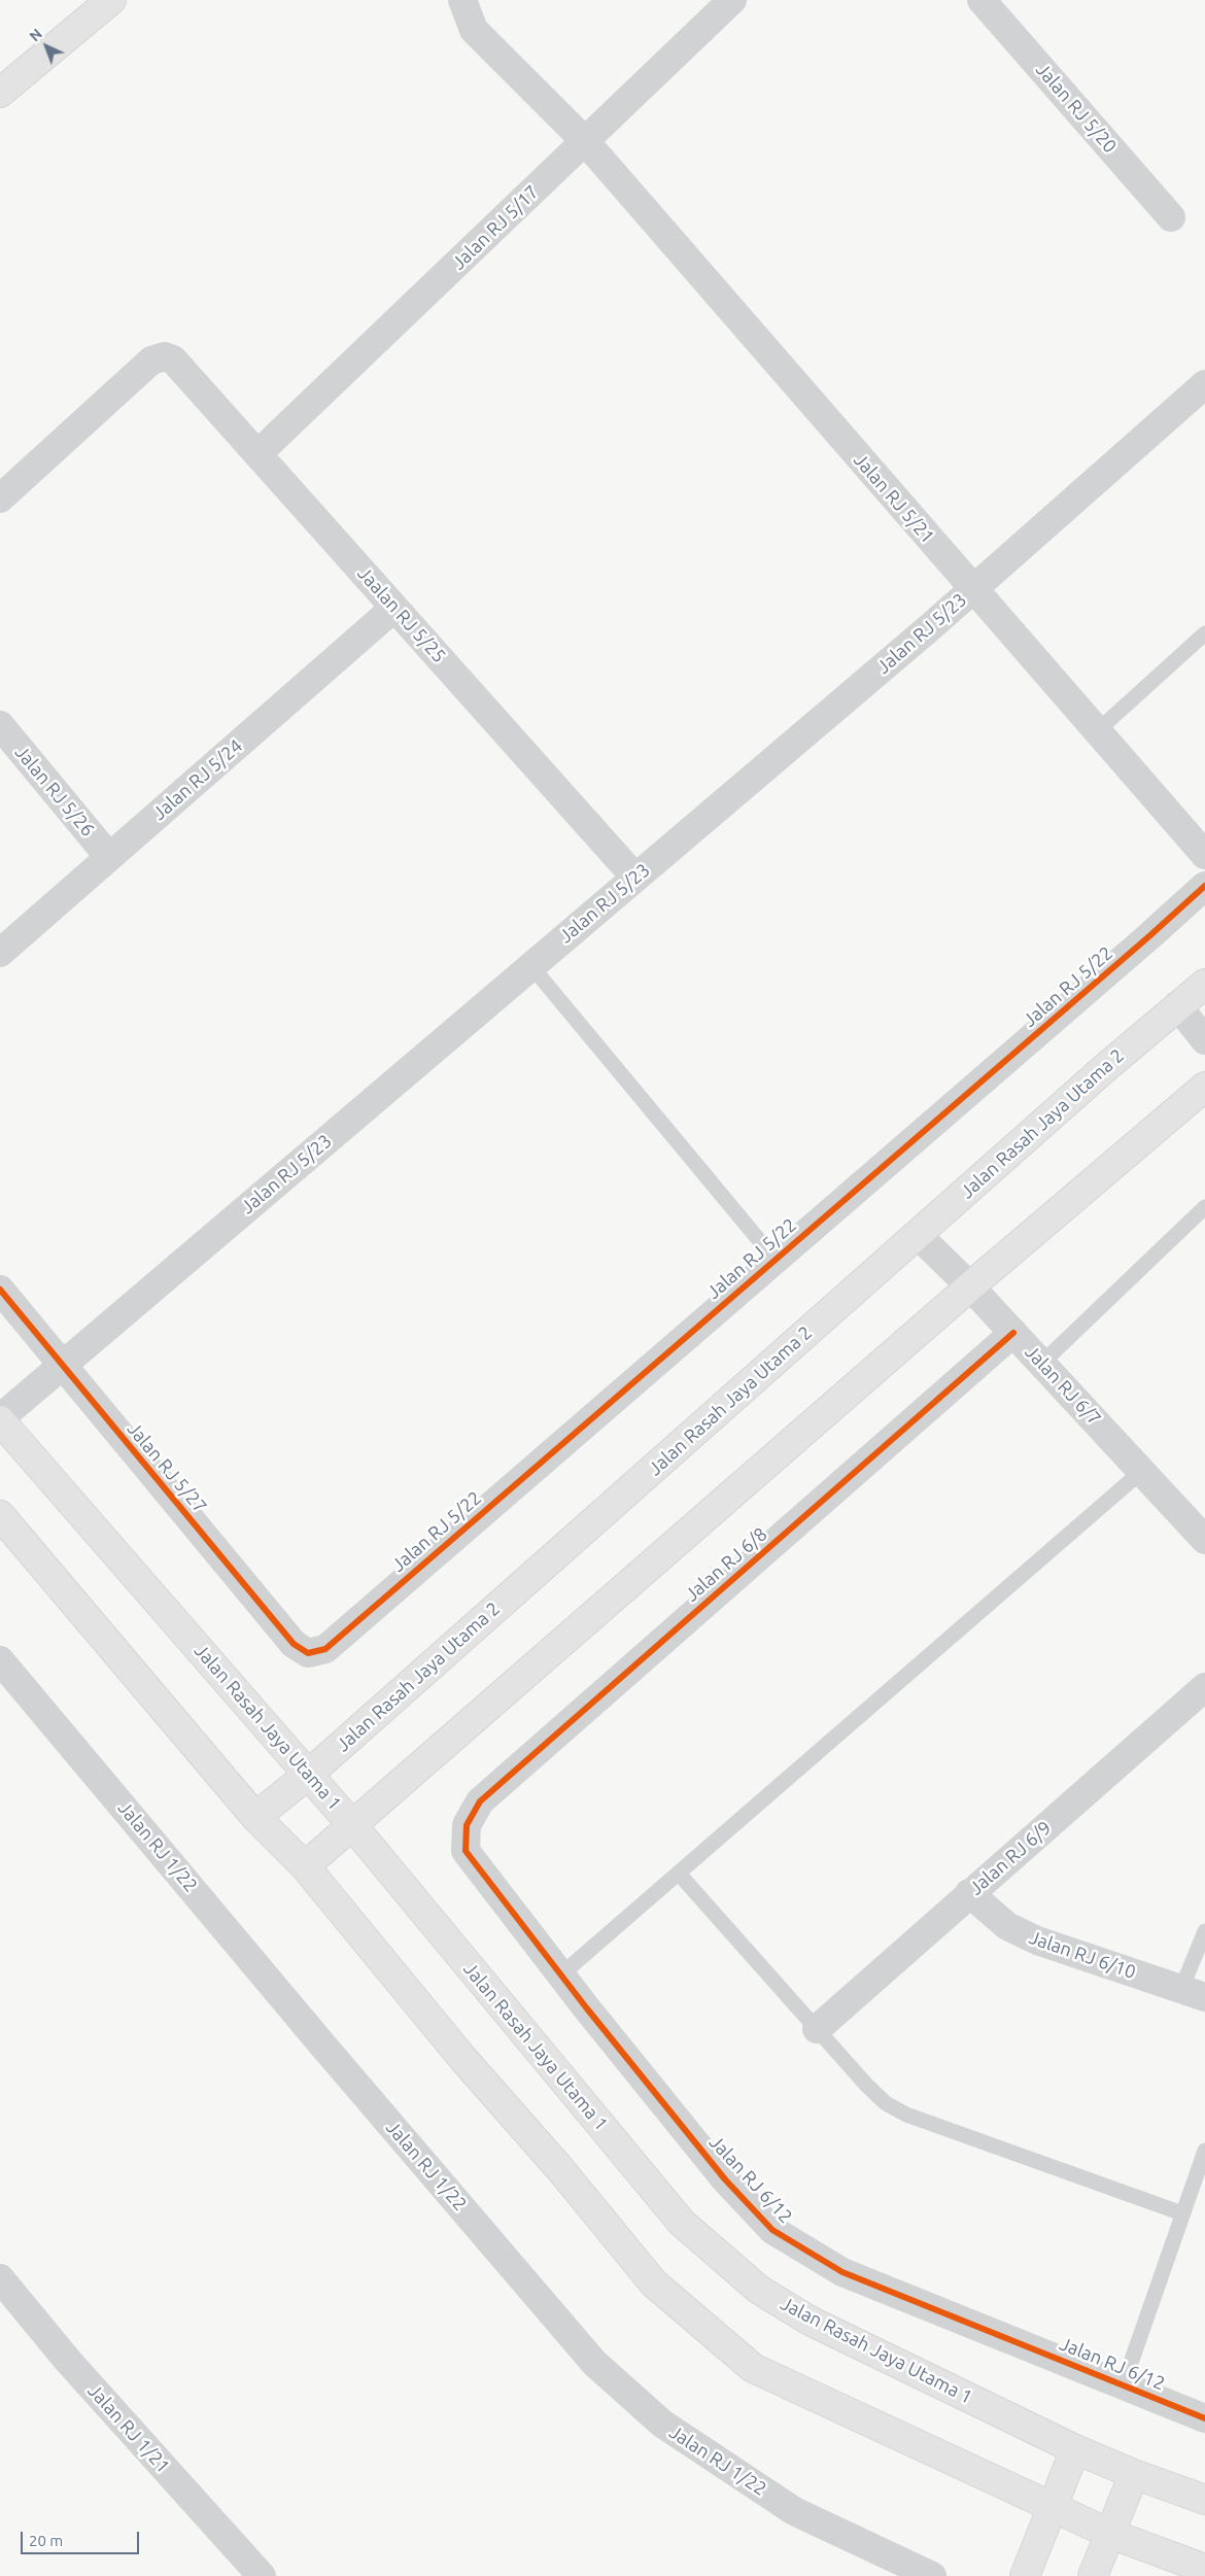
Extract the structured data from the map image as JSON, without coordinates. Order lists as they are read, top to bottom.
{
  "streets": {
    "main road": ["Jalan Rasah Jaya Utama 2", "Jalan Rasah Jaya Utama 1"],
    "street": [
      "Jalan RJ 5/20",
      "Jalan RJ 5/17",
      "Jalan RJ 5/21",
      "Jaalan RJ 5/25",
      "Jalan RJ 5/23",
      "Jalan RJ 5/24",
      "Jalan RJ 5/26",
      "Jalan RJ 5/22",
      "Jalan RJ 6/7",
      "Jalan RJ 5/27",
      "Jalan RJ 6/8",
      "Jalan RJ 1/22",
      "Jalan RJ 6/9",
      "Jalan RJ 6/10",
      "Jalan RJ 6/12",
      "Jalan RJ 1/21"
    ]
  },
  "crossings": [
    ["Jalan RJ 5/17", "Jalan RJ 5/21"],
    ["Jalan RJ 5/17", "Jaalan RJ 5/25"],
    ["Jalan RJ 5/21", "Jalan RJ 5/23"],
    ["Jaalan RJ 5/25", "Jalan RJ 5/23"],
    ["Jaalan RJ 5/25", "Jalan RJ 5/24"],
    ["Jalan RJ 5/23", "Jalan RJ 5/27"],
    ["Jalan RJ 5/23", "Jalan Rasah Jaya Utama 1"],
    ["Jalan RJ 5/24", "Jalan RJ 5/26"],
    ["Jalan RJ 5/22", "Jalan RJ 5/27"],
    ["Jalan Rasah Jaya Utama 2", "Jalan RJ 6/7"],
    ["Jalan Rasah Jaya Utama 2", "Jalan Rasah Jaya Utama 1"],
    ["Jalan RJ 6/7", "Jalan RJ 6/8"],
    ["Jalan RJ 6/8", "Jalan RJ 6/12"],
    ["Jalan RJ 6/9", "Jalan RJ 6/10"]
  ],
  "scale_bar": "20 m",
  "north": "top left"
}
